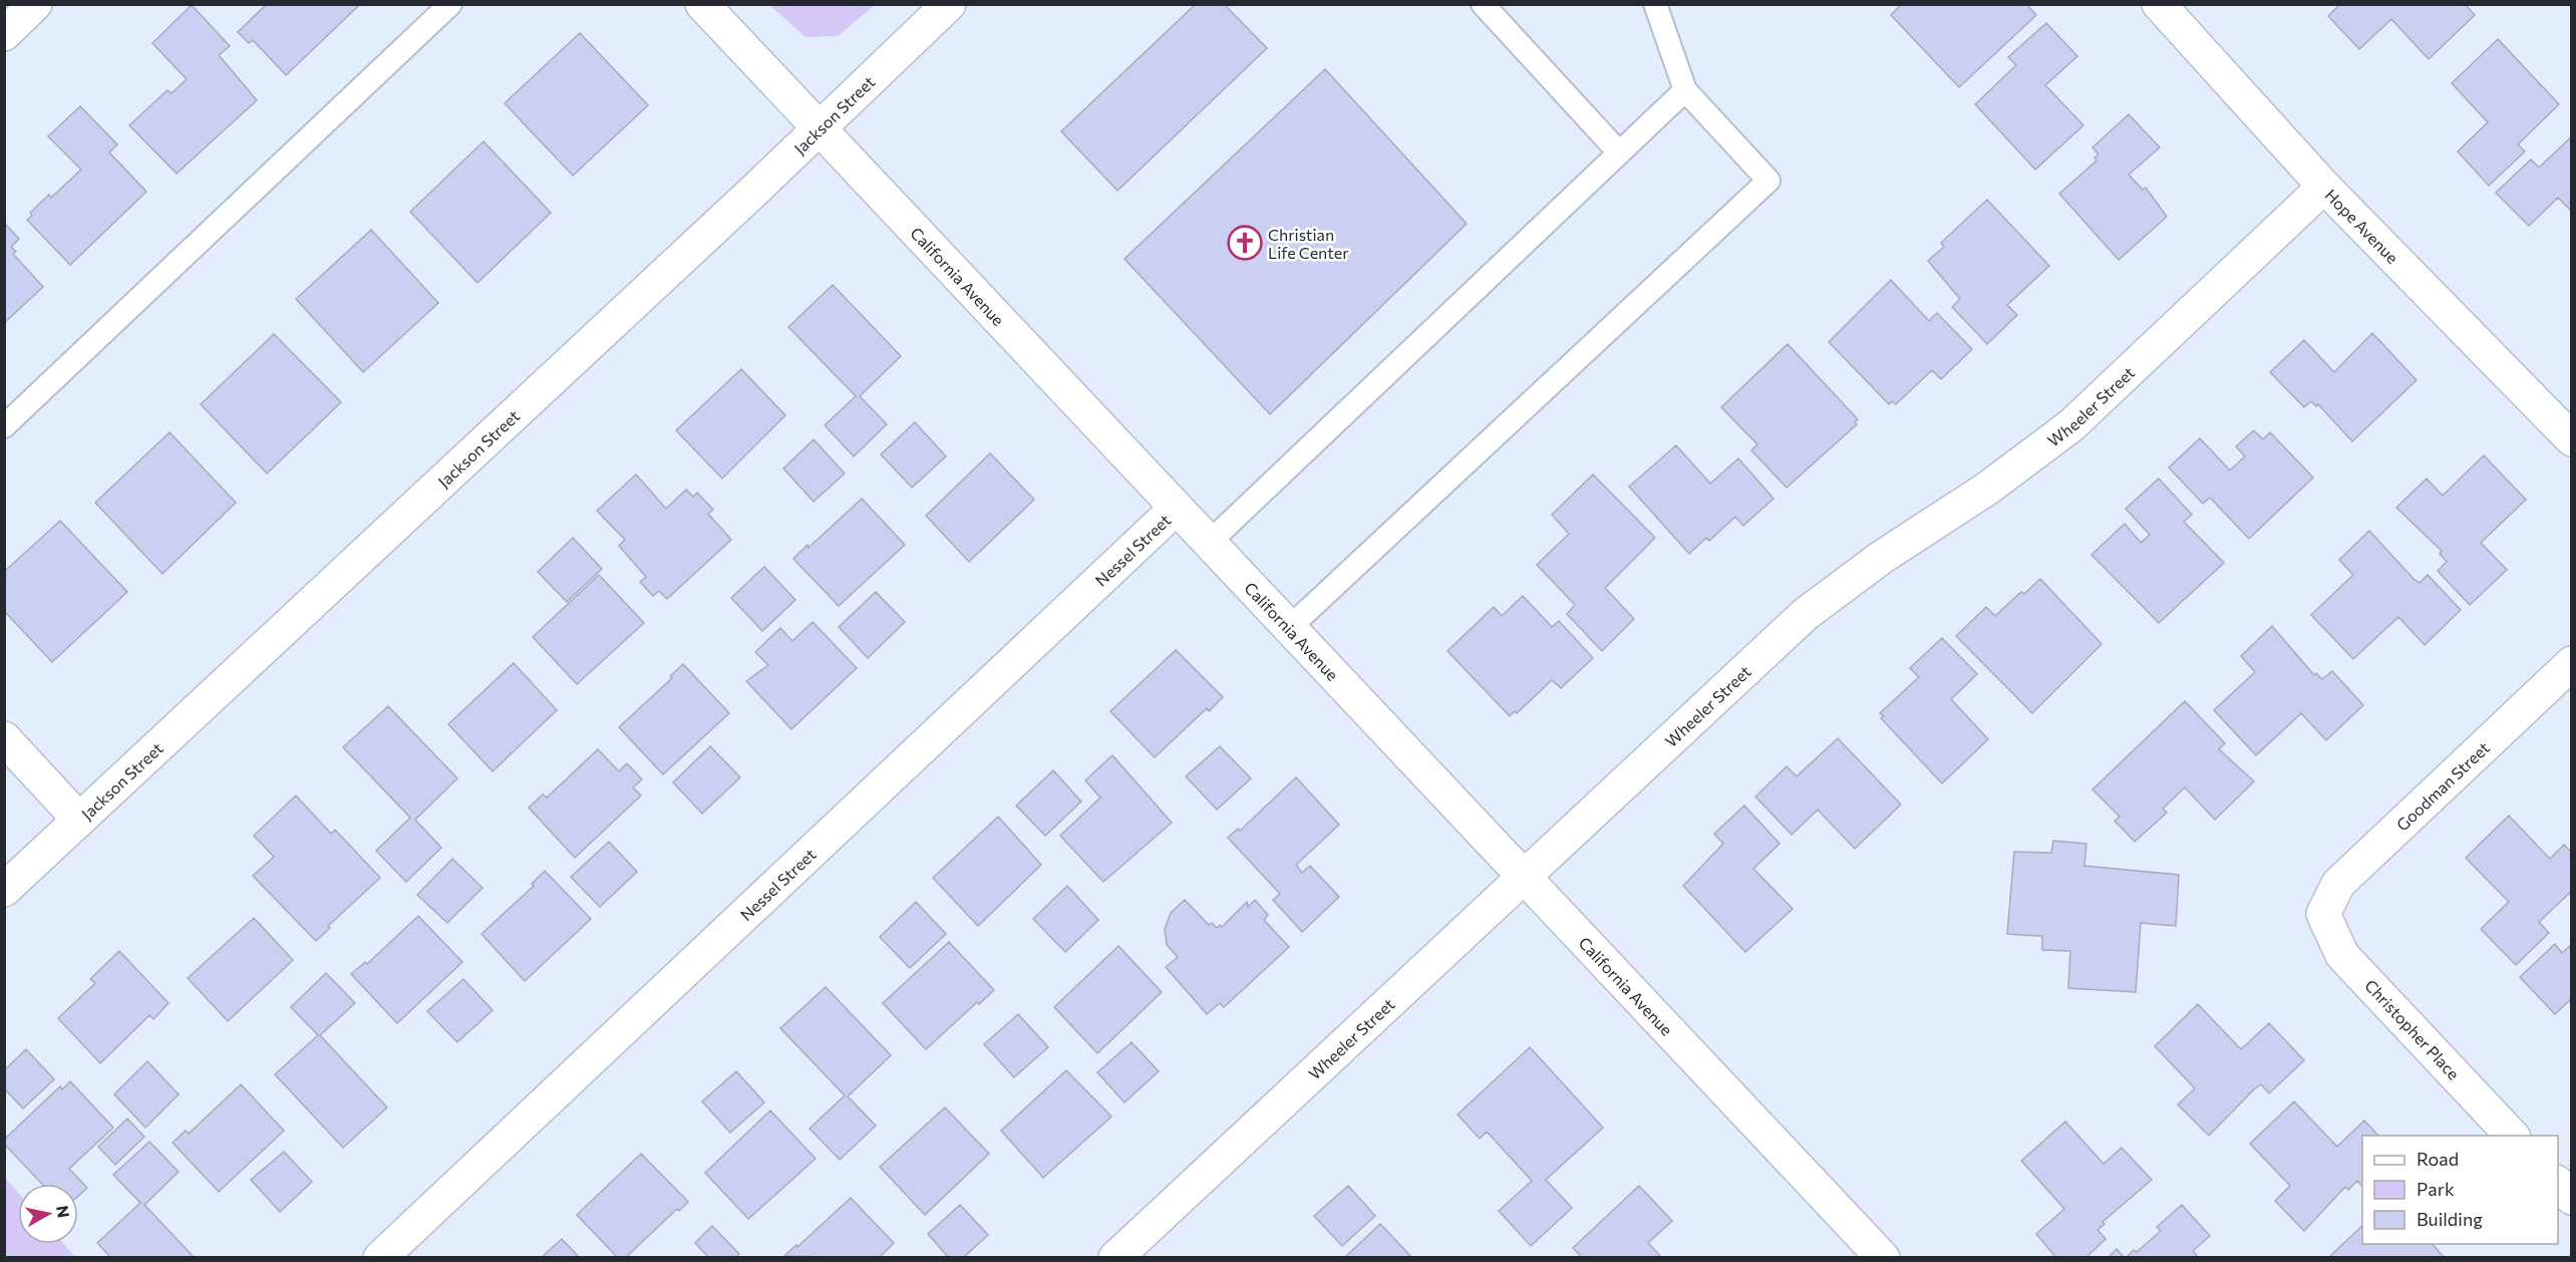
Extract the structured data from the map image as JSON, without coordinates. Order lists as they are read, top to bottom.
{
  "streets": {
    "street": [
      "Jackson Street",
      "Hope Avenue",
      "California Avenue",
      "Wheeler Street",
      "Nessel Street",
      "Goodman Street",
      "Christopher Place"
    ]
  },
  "crossings": [
    ["Jackson Street", "California Avenue"],
    ["Hope Avenue", "Wheeler Street"],
    ["California Avenue", "Wheeler Street"],
    ["California Avenue", "Nessel Street"],
    ["Goodman Street", "Christopher Place"]
  ],
  "places": {
    "church": ["Christian Life Center"]
  },
  "legend": ["Road", "Park", "Building"],
  "north": "right"
}
